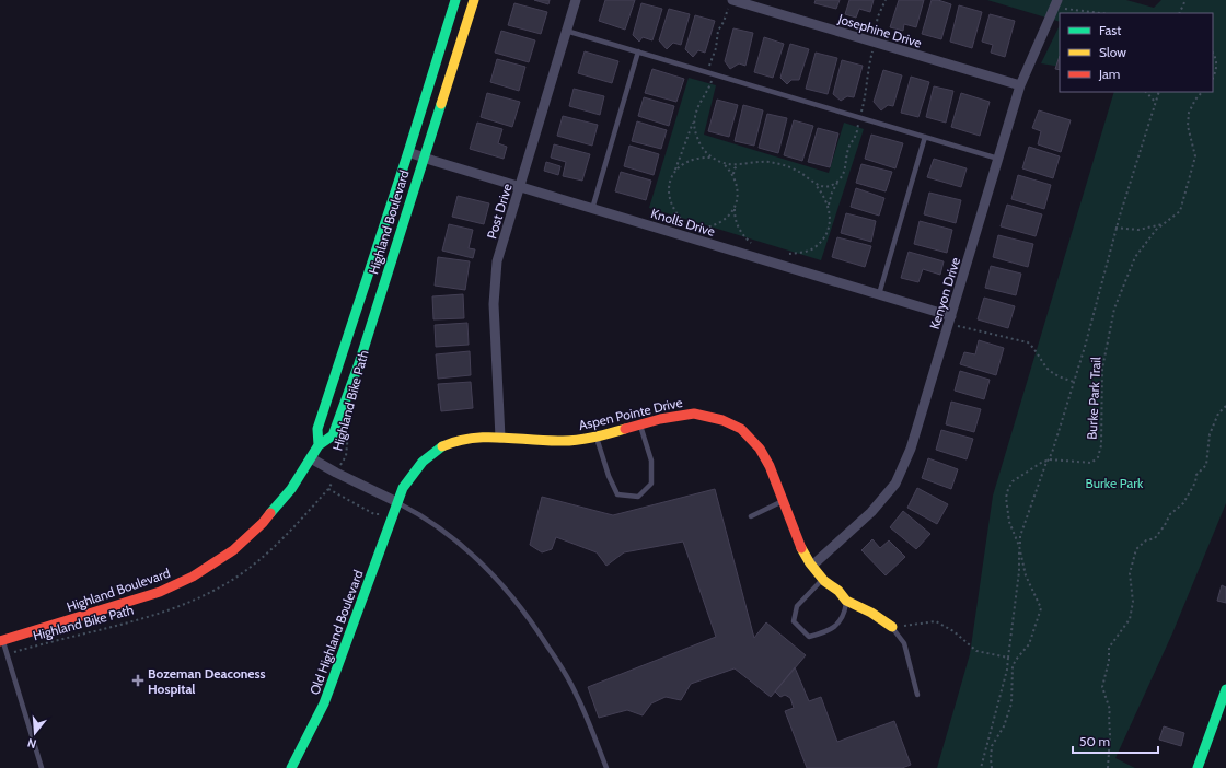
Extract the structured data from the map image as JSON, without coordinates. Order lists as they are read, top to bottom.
{
  "streets": {
    "main road": ["Highland Boulevard", "Aspen Pointe Drive", "Old Highland Boulevard"],
    "street": [
      "Josephine Drive",
      "Post Drive",
      "Knolls Drive",
      "Kenyon Drive"
    ],
    "path": ["Burke Park Trail", "Highland Bike Path"]
  },
  "crossings": [
    ["Josephine Drive", "Kenyon Drive"],
    ["Post Drive", "Knolls Drive"],
    ["Post Drive", "Aspen Pointe Drive"],
    ["Highland Boulevard", "Knolls Drive"],
    ["Knolls Drive", "Kenyon Drive"],
    ["Kenyon Drive", "Aspen Pointe Drive"],
    ["Aspen Pointe Drive", "Old Highland Boulevard"]
  ],
  "parks": ["Burke Park"],
  "places": {
    "health": ["Bozeman Deaconess Hospital"]
  },
  "legend": ["Fast", "Slow", "Jam"],
  "scale_bar": "50 m",
  "north": "bottom"
}
